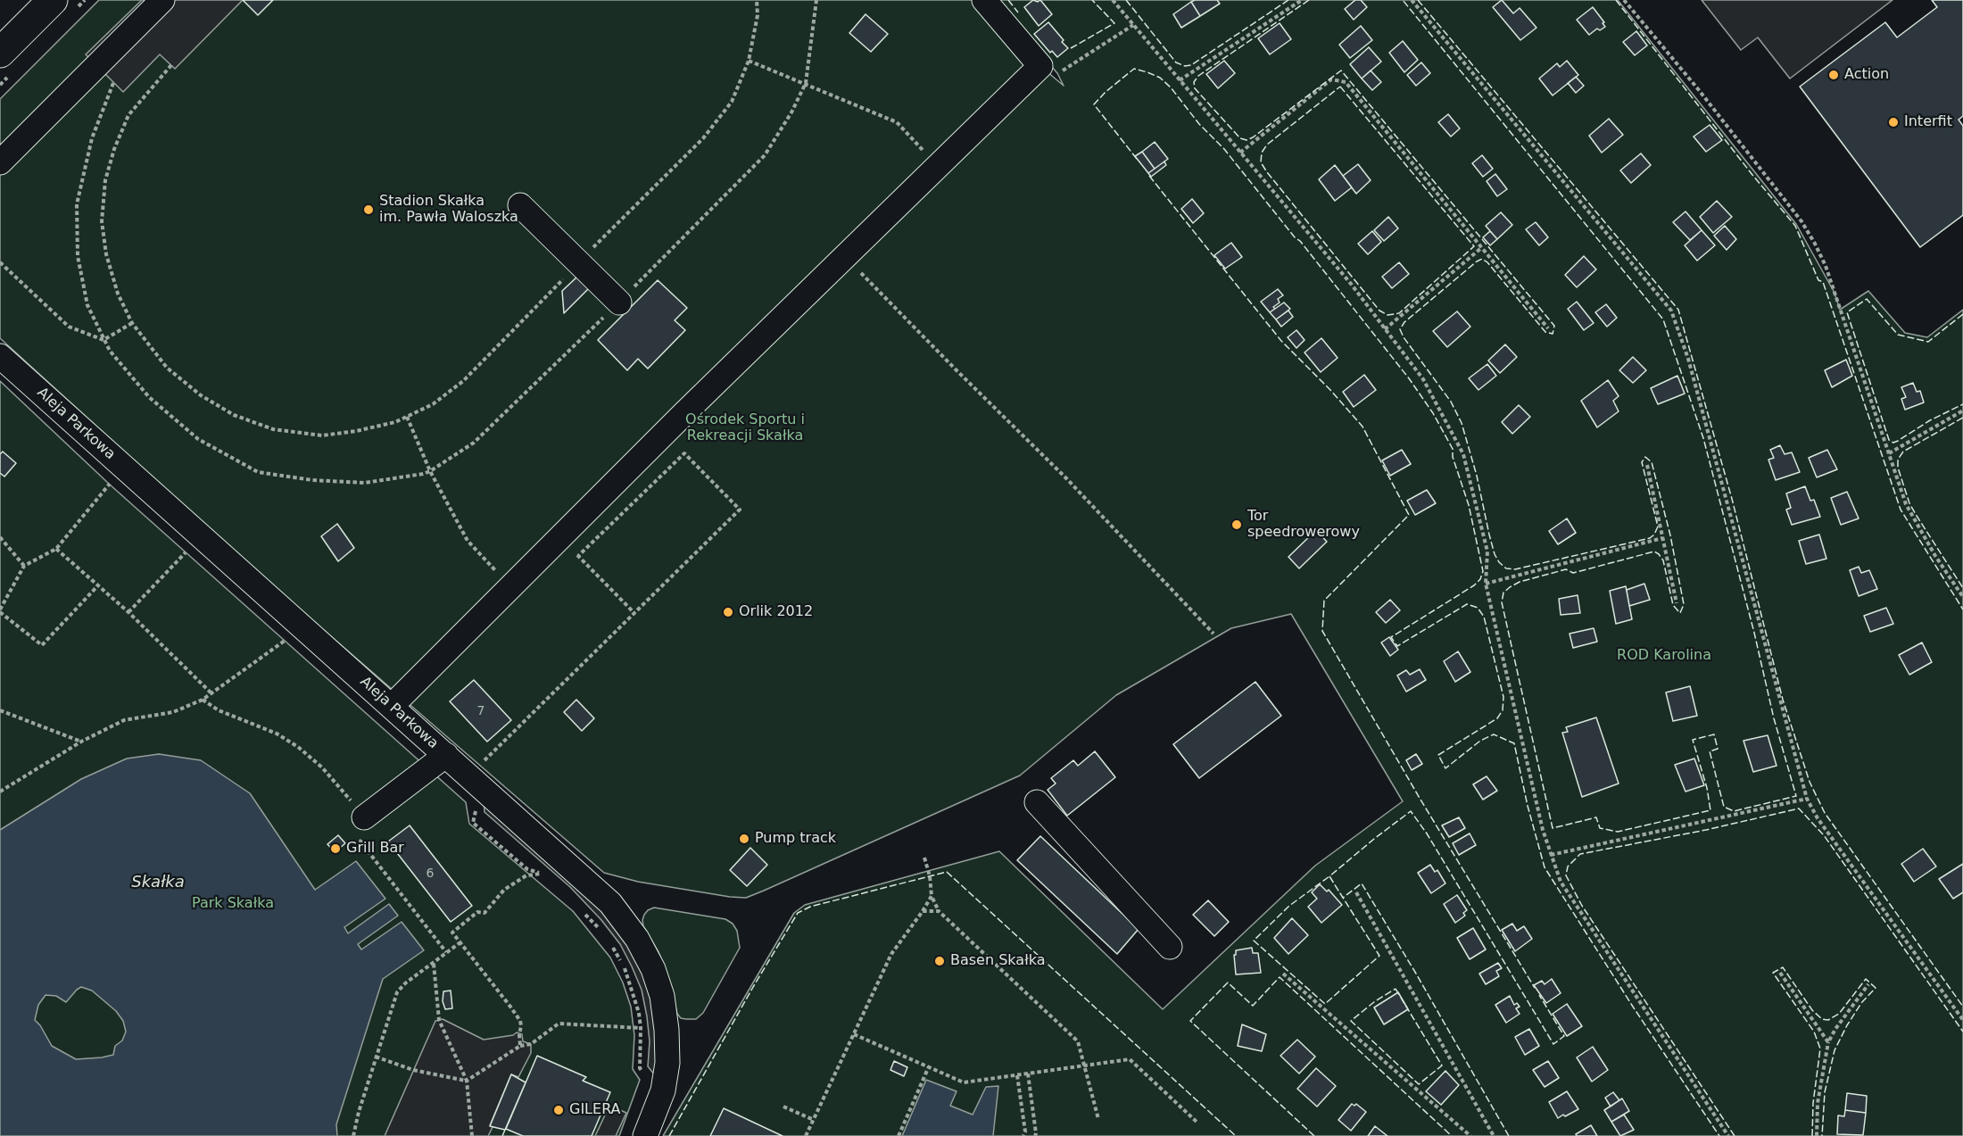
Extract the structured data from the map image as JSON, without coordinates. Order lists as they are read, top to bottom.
{
  "streets": {
    "street": ["Aleja Parkowa"]
  },
  "water": ["Skałka"],
  "parks": ["Ośrodek Sportu i Rekreacji Skałka", "ROD Karolina", "Park Skałka"],
  "places": [
    "Action",
    "Interfit",
    "Stadion Skałka im. Pawła Waloszka",
    "Tor speedrowerowy",
    "Orlik 2012",
    "Pump track",
    "Grill Bar",
    "Basen Skałka",
    "GILERA"
  ],
  "house_numbers": ["7", "6"]
}
